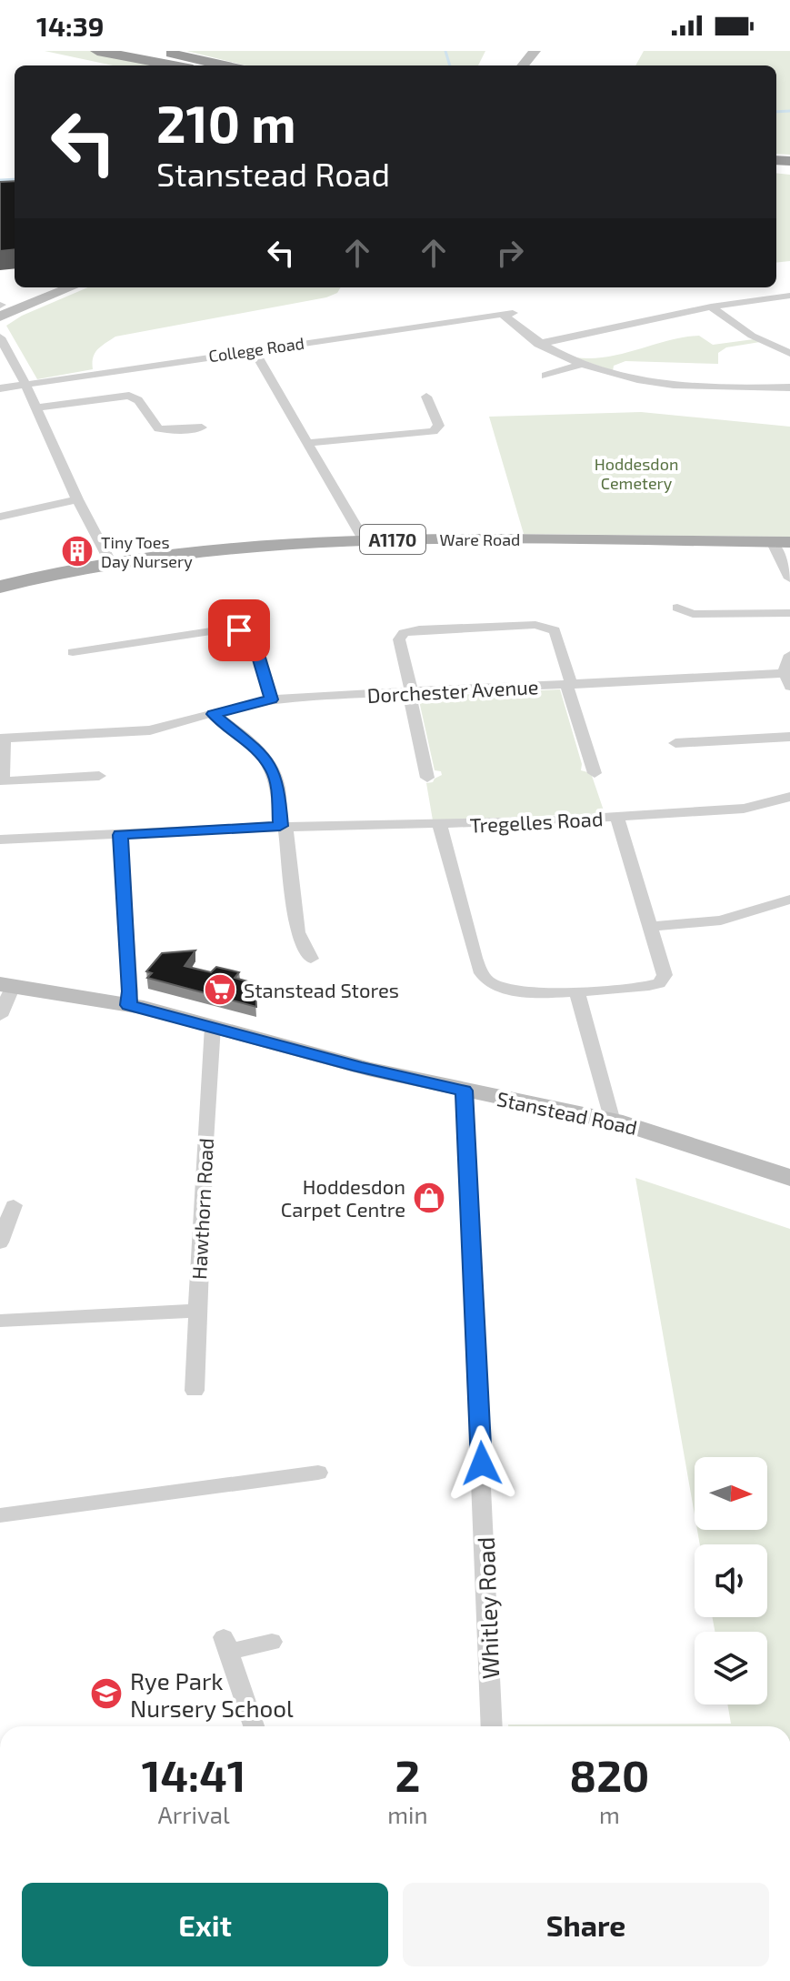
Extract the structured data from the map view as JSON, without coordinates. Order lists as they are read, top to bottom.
{
  "streets": {
    "main road": ["A1170", "Ware Road"],
    "street": [
      "College Road",
      "Dorchester Avenue",
      "Tregelles Road",
      "Stanstead Road",
      "Hawthorn Road",
      "Whitley Road"
    ]
  },
  "crossings": [
    ["Stanstead Road", "Hawthorn Road"],
    ["Stanstead Road", "Whitley Road"]
  ],
  "parks": ["Hoddesdon Cemetery"],
  "places": {
    "building": ["Tiny Toes Day Nursery"],
    "supermarket": ["Stanstead Stores"],
    "shop": ["Hoddesdon Carpet Centre"],
    "school or university": ["Rye Park Nursery School"]
  },
  "north": "right",
  "page": {
    "status": "14:39",
    "turn": ["210 m", "Stanstead Road"],
    "eta": [
      "14:41",
      "Arrival",
      "2",
      "min",
      "820",
      "m"
    ],
    "buttons": ["Exit", "Share"]
  }
}
